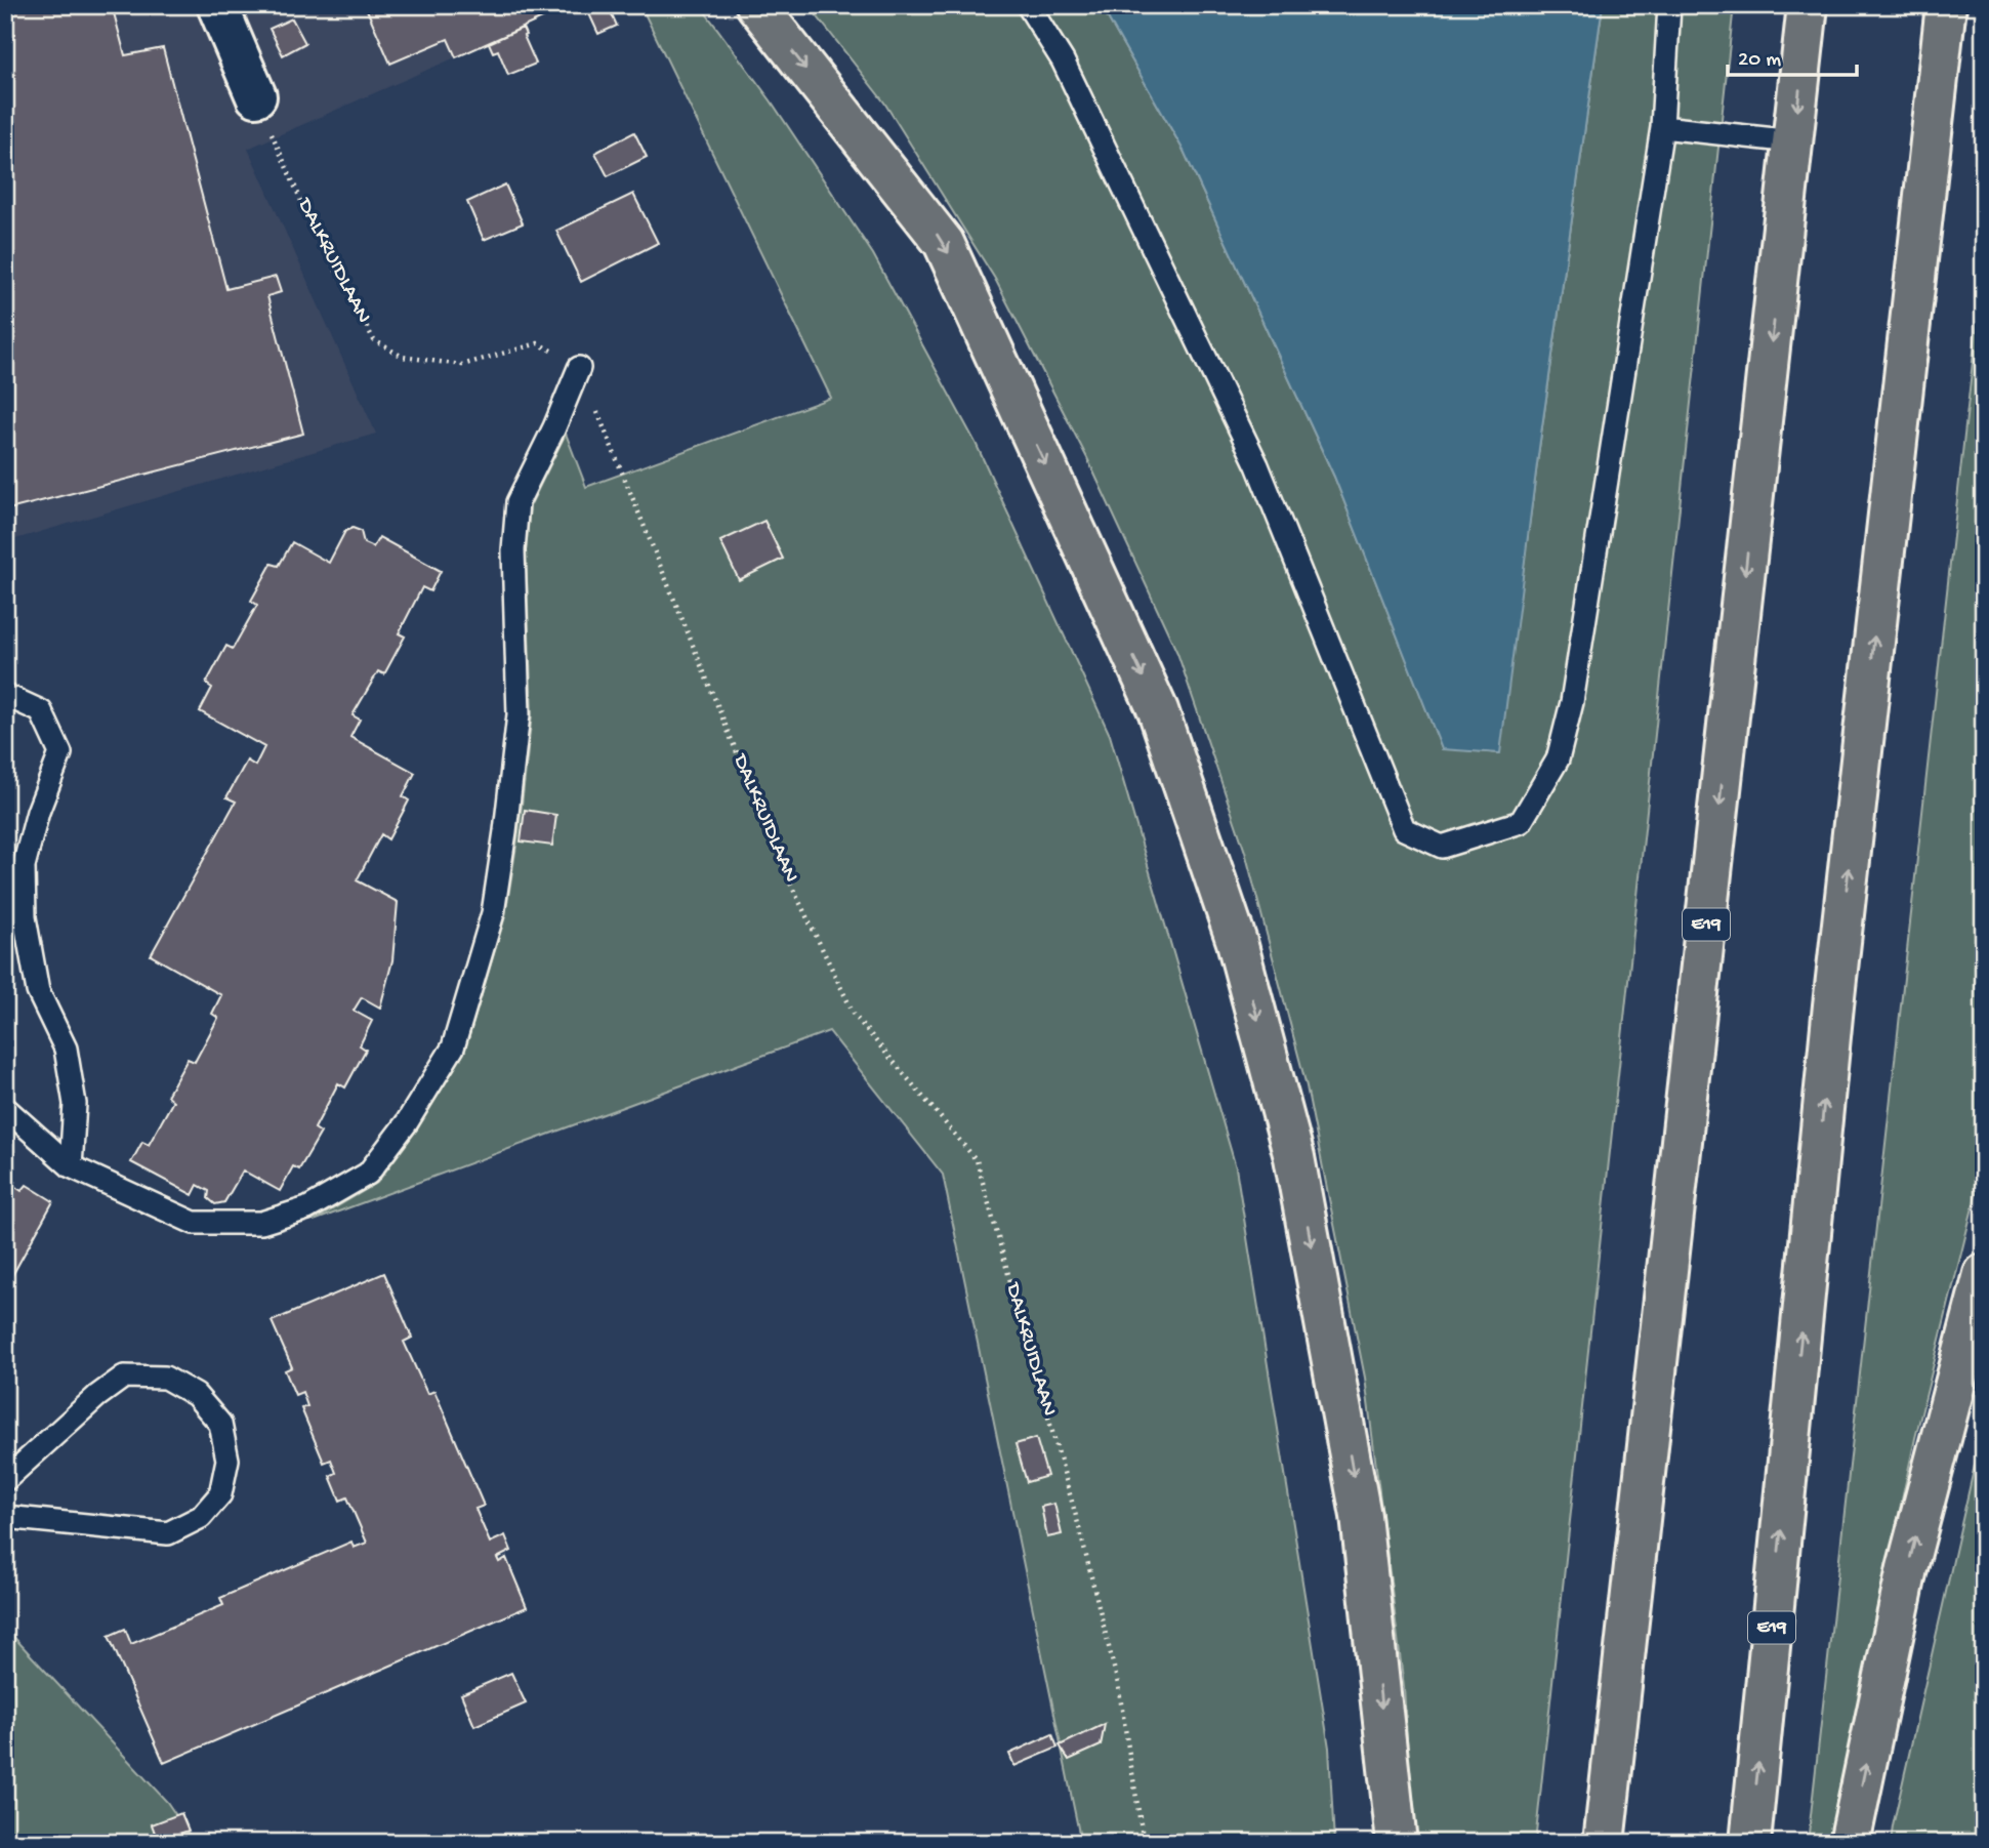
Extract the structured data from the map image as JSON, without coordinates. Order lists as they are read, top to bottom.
{
  "streets": {
    "highway": ["E19"],
    "path": ["DALKRUIDLAAN"]
  },
  "scale_bar": "20 m"
}
